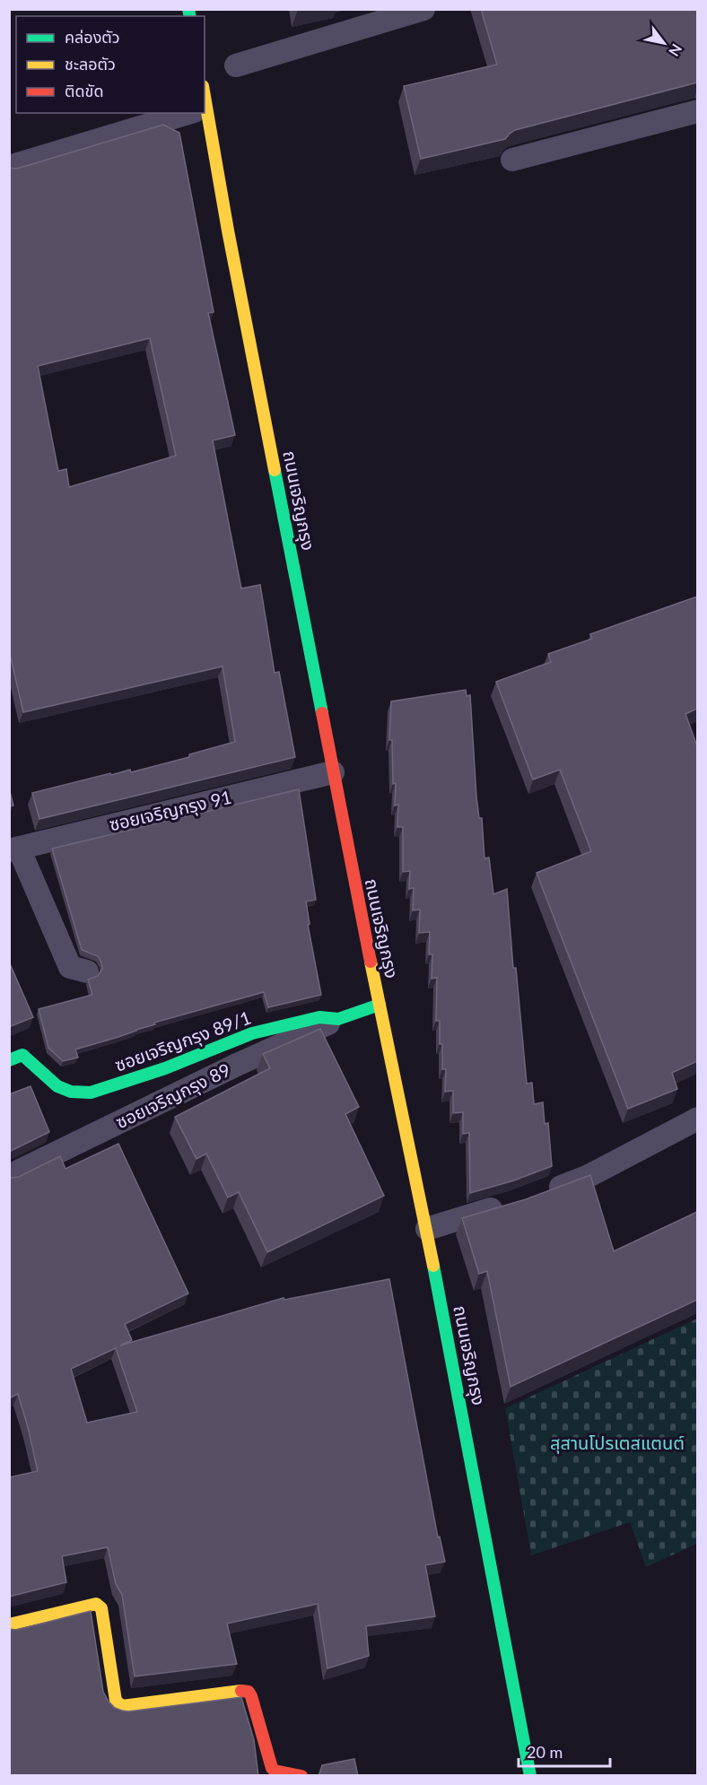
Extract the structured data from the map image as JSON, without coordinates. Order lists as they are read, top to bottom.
{
  "streets": {
    "main road": ["ถนนเจริญกรุง", "ซอยเจริญกรุง 89/1"],
    "street": ["ซอยเจริญกรุง 91", "ซอยเจริญกรุง 89"]
  },
  "crossings": [
    ["ถนนเจริญกรุง", "ซอยเจริญกรุง 91"],
    ["ถนนเจริญกรุง", "ซอยเจริญกรุง 89/1"],
    ["ซอยเจริญกรุง 89/1", "ซอยเจริญกรุง 89"]
  ],
  "parks": ["สุสานโปรเตสแตนต์"],
  "legend": ["คล่องตัว", "ชะลอตัว", "ติดขัด"],
  "scale_bar": "20 m",
  "north": "bottom right"
}
